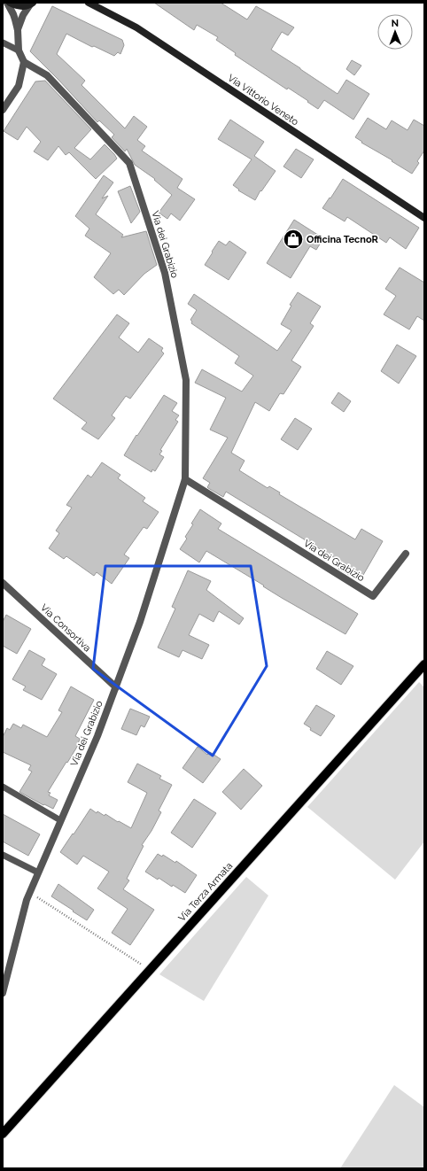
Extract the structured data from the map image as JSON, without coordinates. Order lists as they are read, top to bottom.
{
  "streets": {
    "main road": ["Via Vittorio Veneto", "Via Terza Armata"],
    "street": ["Via dei Grabizio", "Via Consortiva"]
  },
  "crossings": [
    ["Via dei Grabizio", "Via Consortiva"]
  ],
  "places": {
    "shop": ["Officina TecnoR"]
  },
  "north": "top"
}
